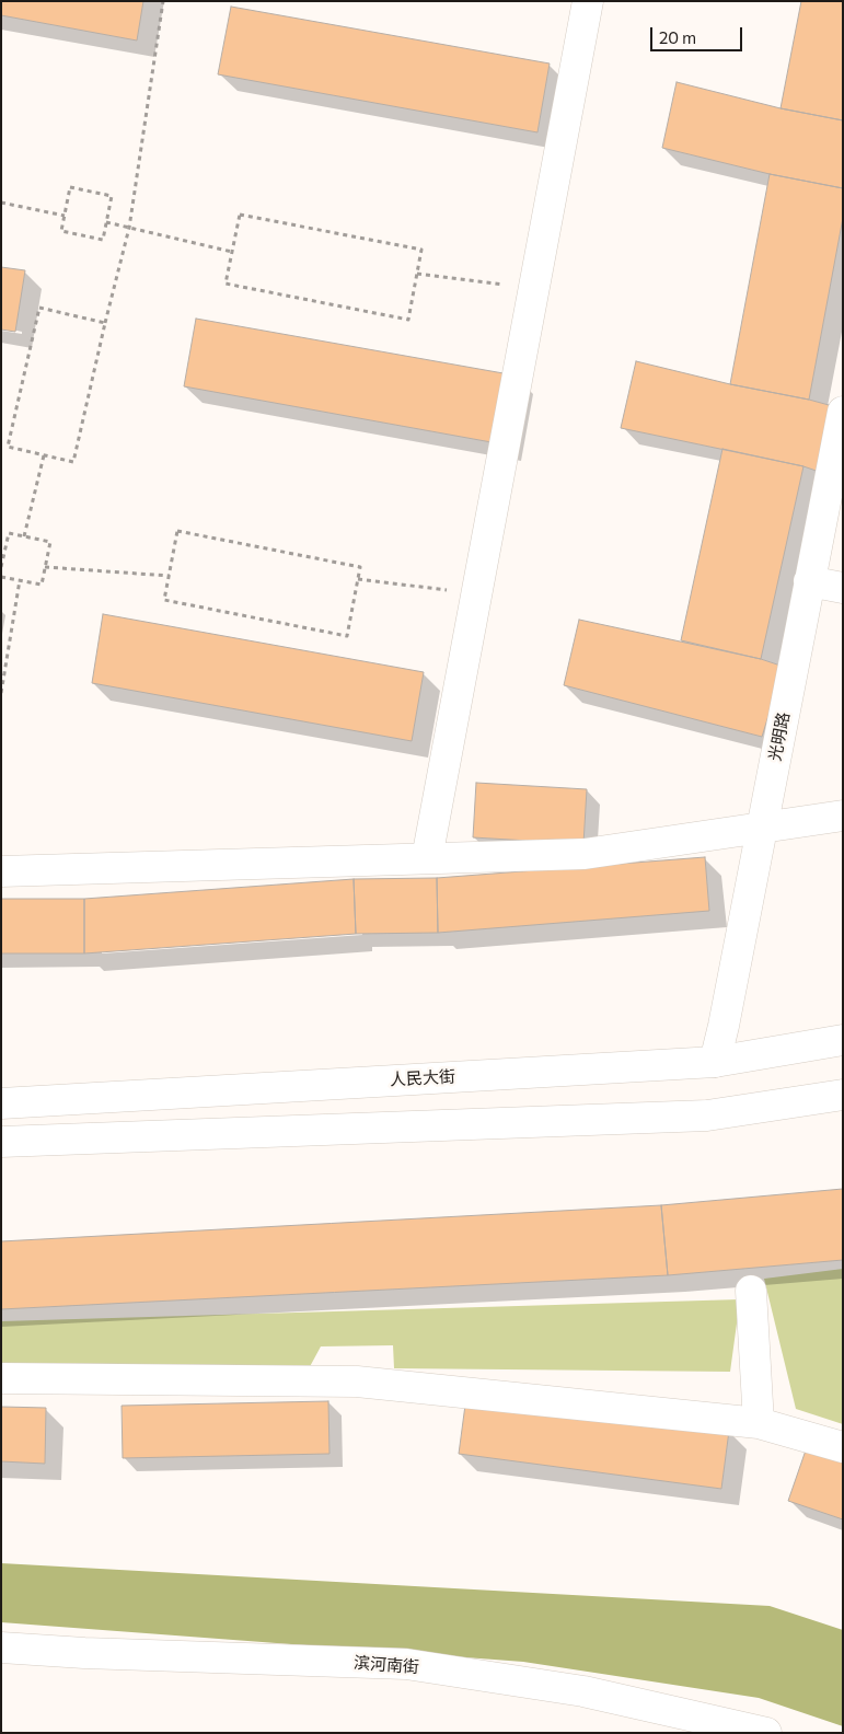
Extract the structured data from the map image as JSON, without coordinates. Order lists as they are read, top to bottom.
{
  "streets": {
    "street": ["光明路", "人民大街", "滨河南街"]
  },
  "crossings": [
    ["光明路", "人民大街"]
  ],
  "scale_bar": "20 m"
}
